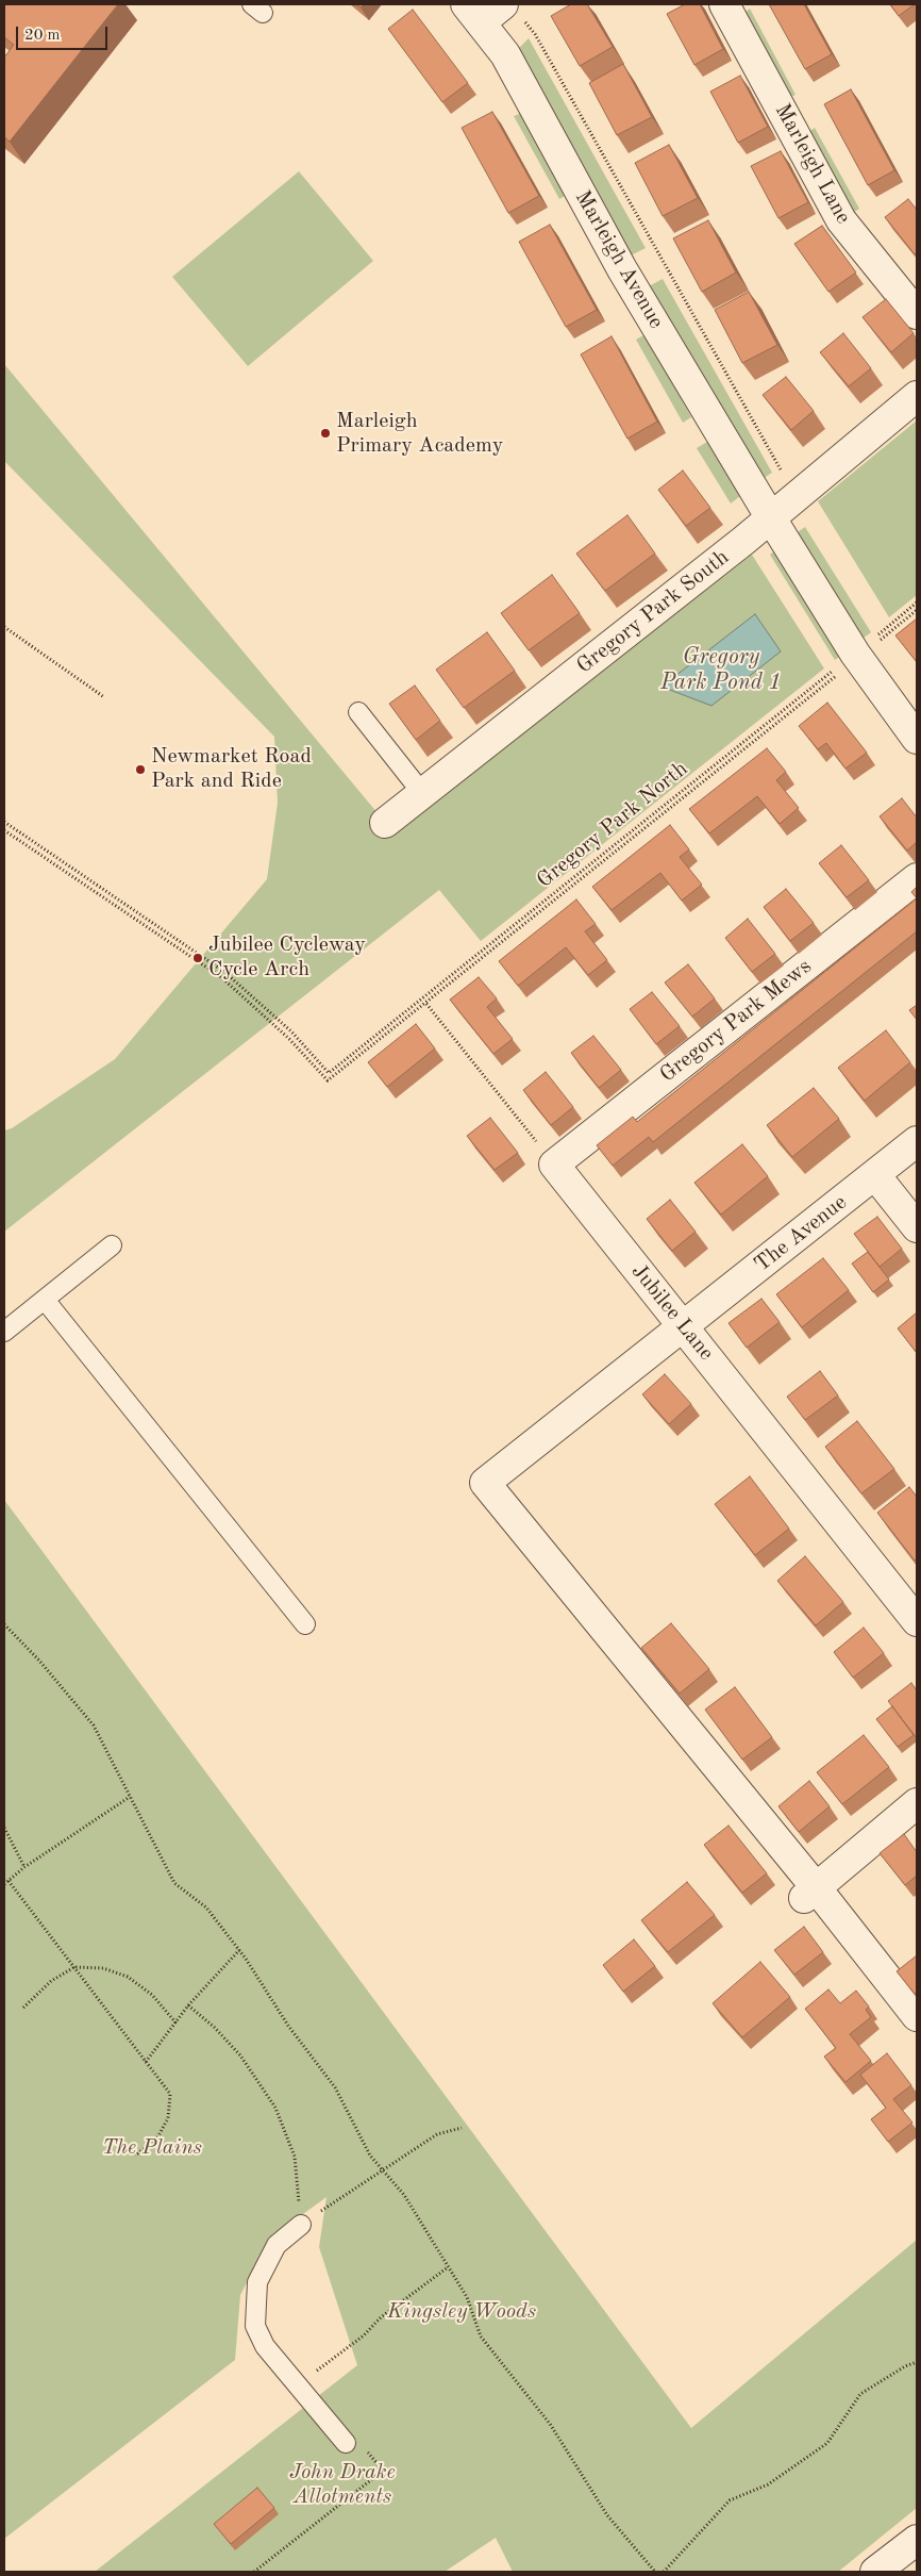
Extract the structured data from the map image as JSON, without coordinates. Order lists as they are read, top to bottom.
{
  "streets": {
    "street": [
      "Marleigh Lane",
      "Marleigh Avenue",
      "Gregory Park South",
      "Gregory Park Mews",
      "The Avenue",
      "Jubilee Lane"
    ],
    "path": ["Gregory Park North"]
  },
  "crossings": [
    ["Marleigh Avenue", "Gregory Park South"],
    ["Marleigh Avenue", "Gregory Park North"],
    ["Gregory Park Mews", "Jubilee Lane"],
    ["The Avenue", "Jubilee Lane"]
  ],
  "water": ["Gregory Park Pond 1"],
  "parks": ["The Plains", "Kingsley Woods", "John Drake Allotments"],
  "places": ["Marleigh Primary Academy", "Newmarket Road Park and Ride", "Jubilee Cycleway Cycle Arch"],
  "scale_bar": "20 m"
}
